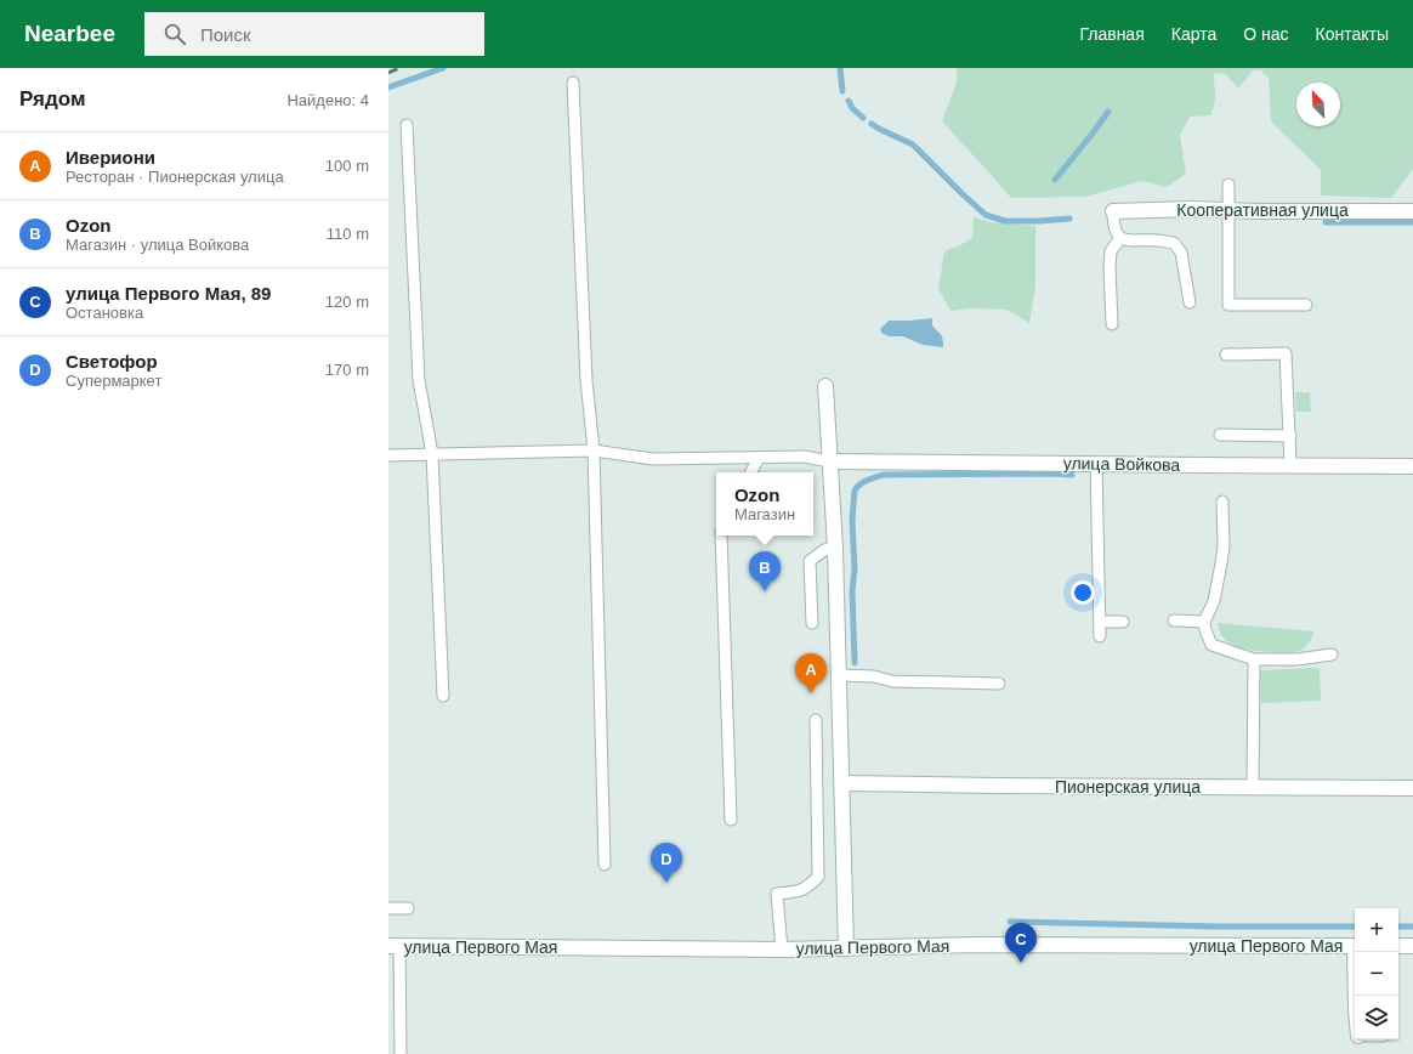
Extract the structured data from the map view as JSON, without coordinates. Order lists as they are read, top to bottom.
{
  "streets": {
    "street": [
      "Кооперативная улица",
      "улица Войкова",
      "Пионерская улица",
      "улица Первого Мая"
    ]
  },
  "north": "top left",
  "page": {
    "header": "Nearbee",
    "search": "Поиск",
    "nav": [
      "Главная",
      "Карта",
      "О нас",
      "Контакты"
    ],
    "heading": ["Рядом", "Найдено: 4"],
    "list": [
      {
        "mark": "A",
        "name": "Ивериони",
        "note": "Ресторан · Пионерская улица",
        "value": "100 m"
      },
      {
        "mark": "B",
        "name": "Ozon",
        "note": "Магазин · улица Войкова",
        "value": "110 m"
      },
      {
        "mark": "C",
        "name": "улица Первого Мая, 89",
        "note": "Остановка",
        "value": "120 m"
      },
      {
        "mark": "D",
        "name": "Светофор",
        "note": "Супермаркет",
        "value": "170 m"
      }
    ],
    "popup": ["Ozon", "Магазин"],
    "pins": [
      "B",
      "A",
      "D",
      "C"
    ],
    "map_buttons": ["+", "−"]
  }
}
